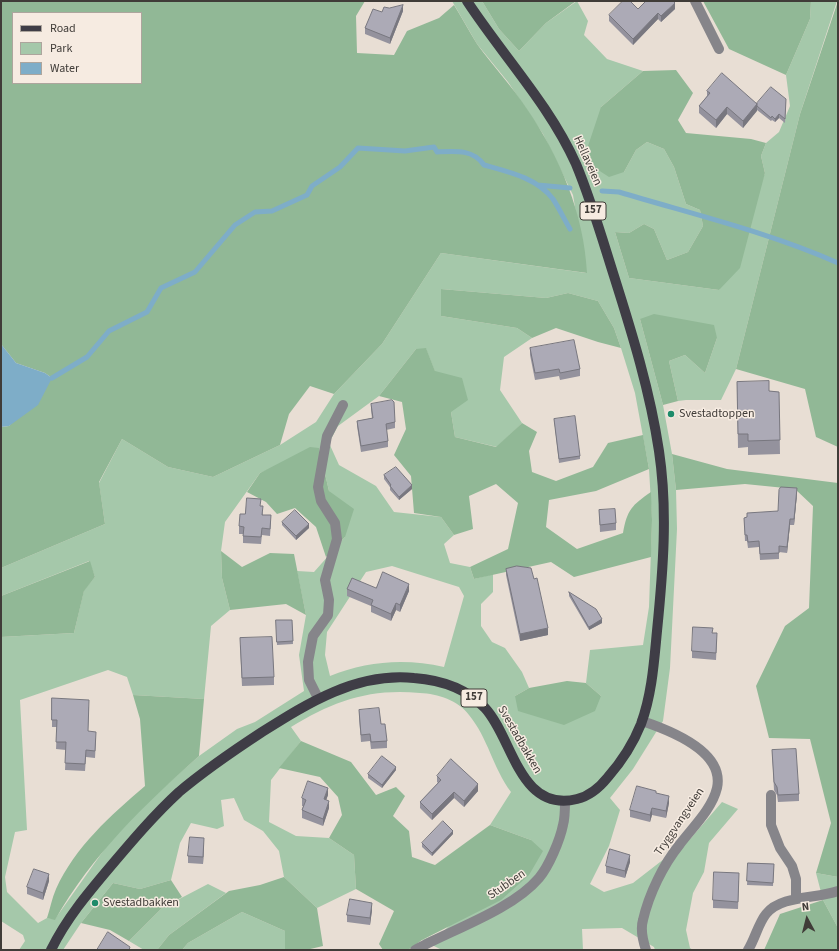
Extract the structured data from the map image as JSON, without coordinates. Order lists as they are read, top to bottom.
{
  "streets": {
    "main road": ["Hellaveien", "157", "Svestadbakken"],
    "street": ["Tryggvangveien", "Stubben"]
  },
  "crossings": [
    ["Hellaveien", "157"],
    ["Hellaveien", "Tryggvangveien"],
    ["157", "Svestadbakken"],
    ["157", "Tryggvangveien"],
    ["157", "Stubben"],
    ["Svestadbakken", "Stubben"]
  ],
  "places": ["Svestadtoppen", "Svestadbakken"],
  "legend": ["Road", "Park", "Water"],
  "north": "top"
}
